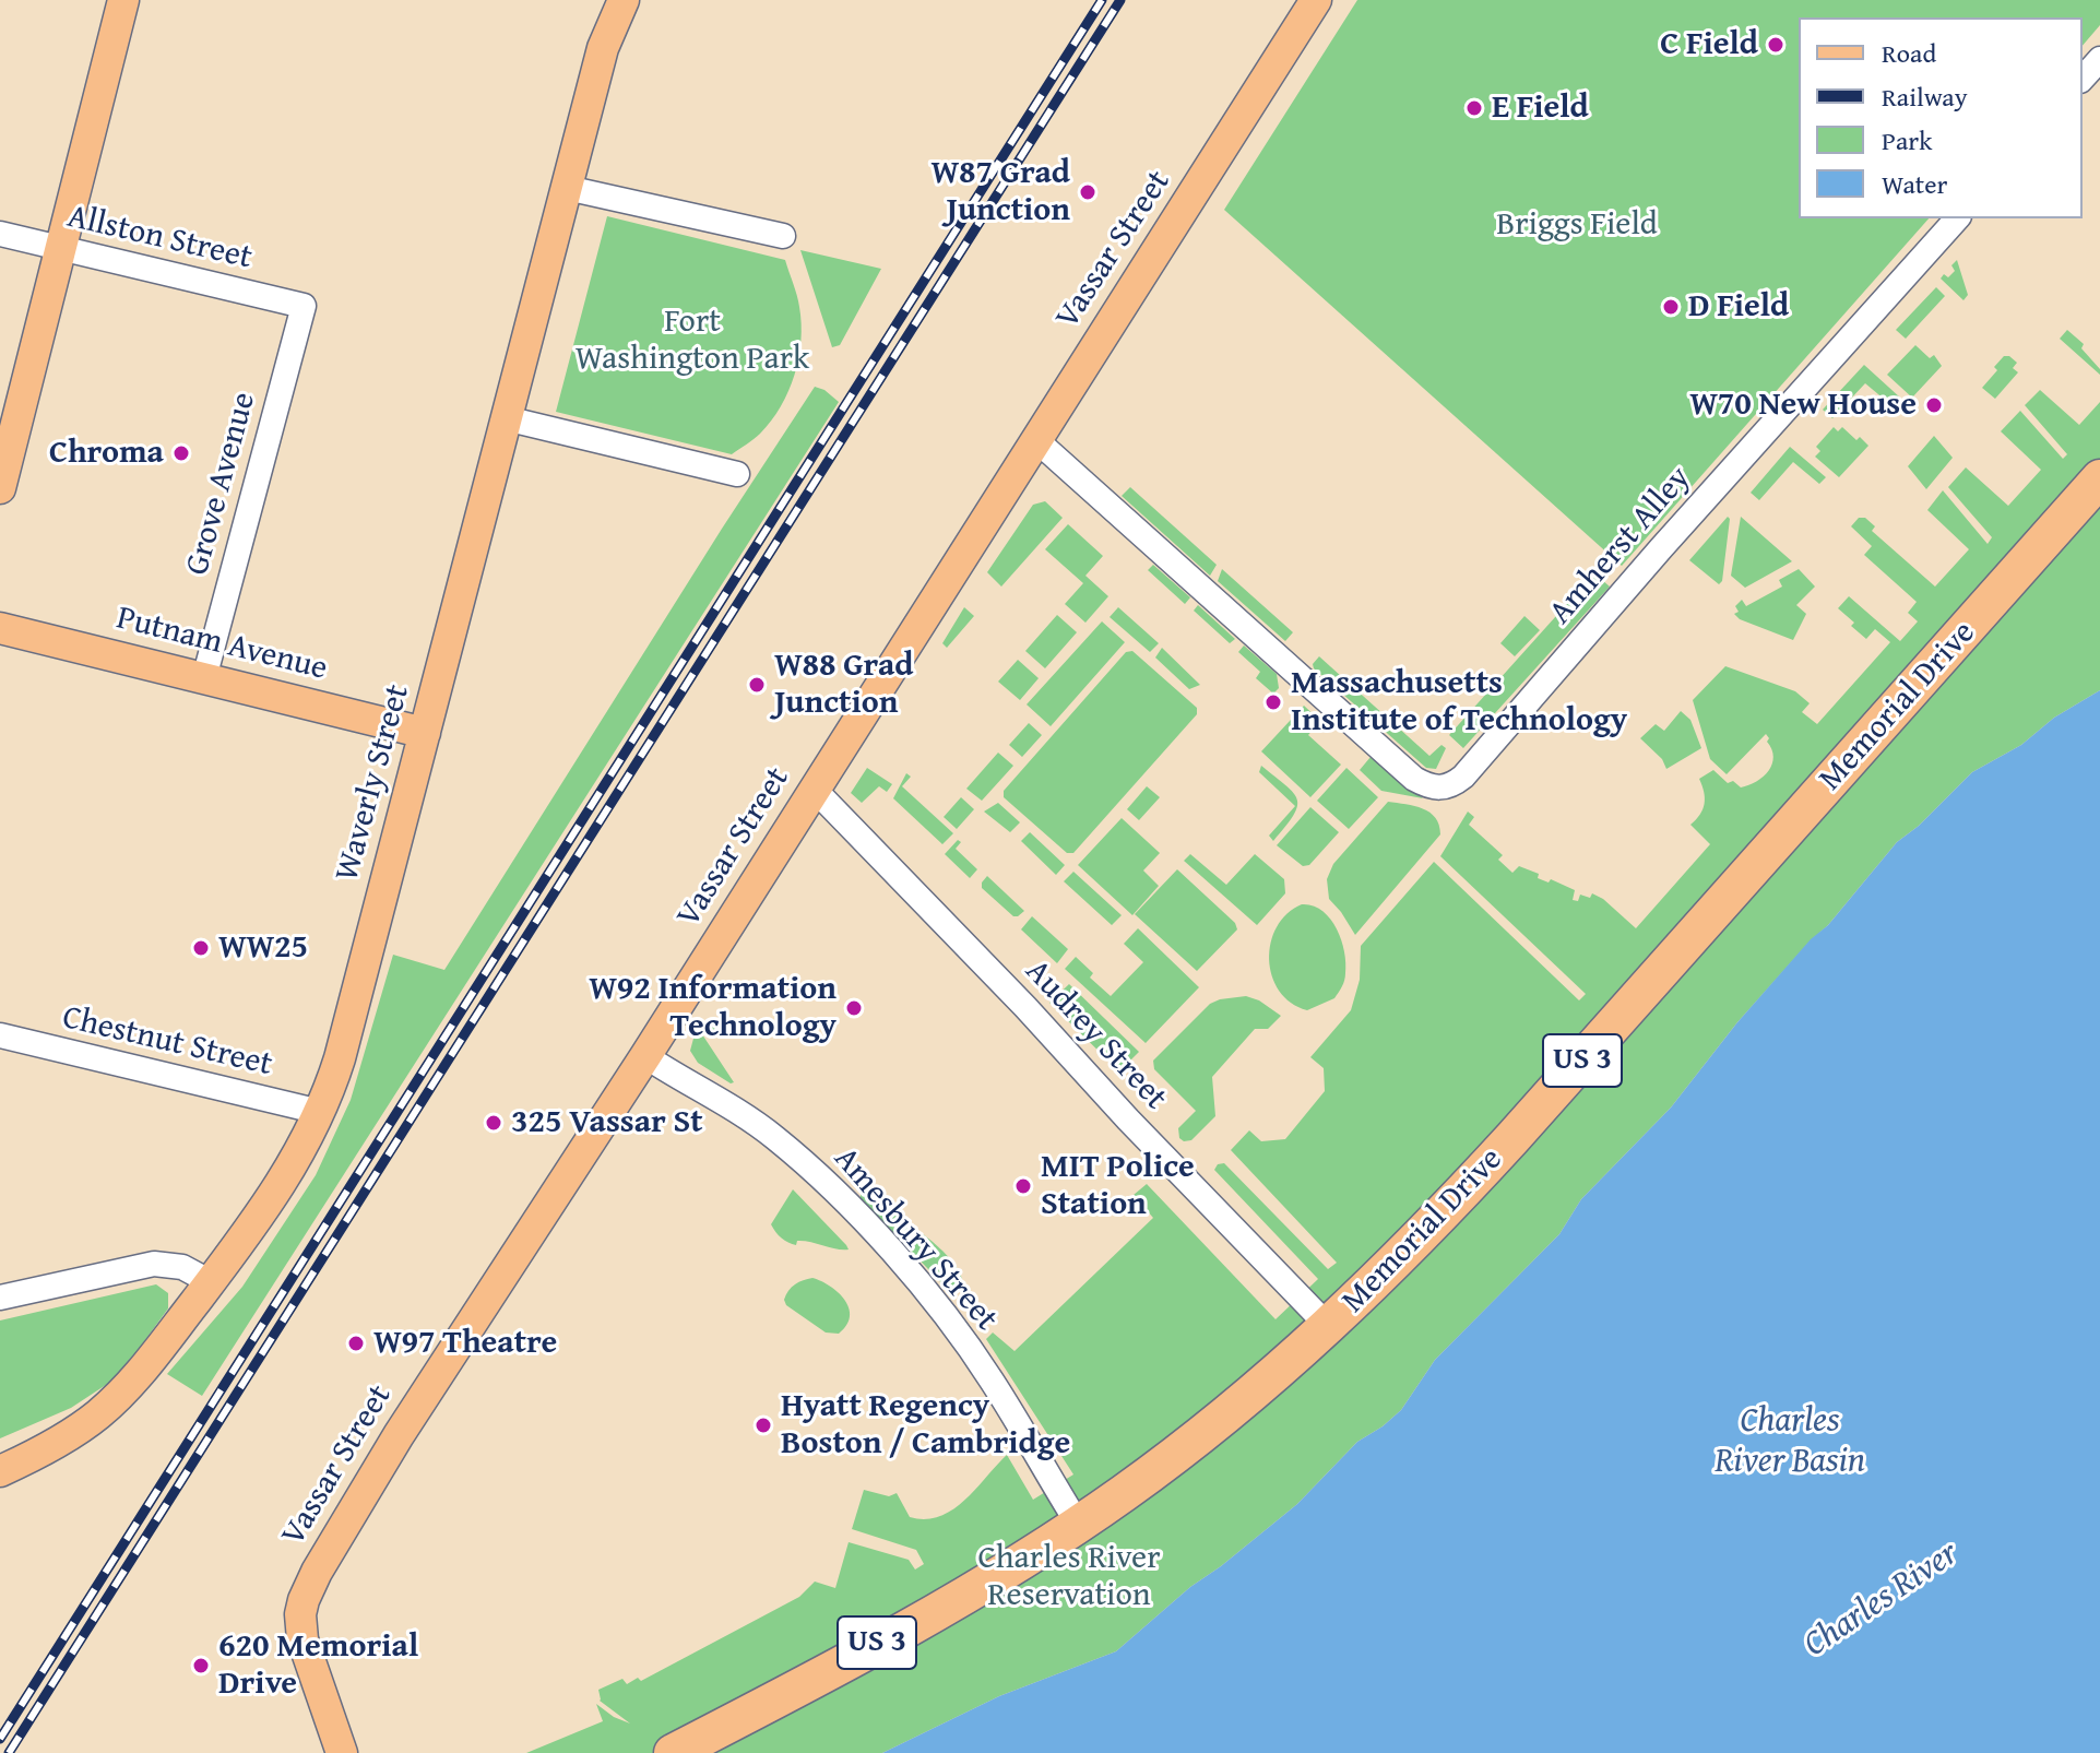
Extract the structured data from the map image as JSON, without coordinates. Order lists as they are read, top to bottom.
{
  "streets": {
    "highway": ["Memorial Drive", "US 3"],
    "main road": ["Vassar Street", "Putnam Avenue", "Waverly Street"],
    "street": [
      "Allston Street",
      "Grove Avenue",
      "Amherst Alley",
      "Audrey Street",
      "Chestnut Street",
      "Amesbury Street"
    ]
  },
  "crossings": [
    ["Allston Street", "Grove Avenue"],
    ["Vassar Street", "Amherst Alley"],
    ["Vassar Street", "Audrey Street"],
    ["Vassar Street", "Amesbury Street"],
    ["Grove Avenue", "Putnam Avenue"],
    ["Putnam Avenue", "Waverly Street"],
    ["Memorial Drive", "Audrey Street"],
    ["Memorial Drive", "Amesbury Street"],
    ["Waverly Street", "Chestnut Street"]
  ],
  "water": ["Charles River Basin", "Charles River"],
  "parks": ["Briggs Field", "Fort Washington Park", "Charles River Reservation"],
  "places": [
    "C Field",
    "E Field",
    "W87 Grad Junction",
    "D Field",
    "W70 New House",
    "Chroma",
    "W88 Grad Junction",
    "Massachusetts Institute of Technology",
    "WW25",
    "W92 Information Technology",
    "325 Vassar St",
    "MIT Police Station",
    "W97 Theatre",
    "Hyatt Regency Boston / Cambridge",
    "620 Memorial Drive"
  ],
  "legend": [
    "Road",
    "Railway",
    "Park",
    "Water"
  ]
}
